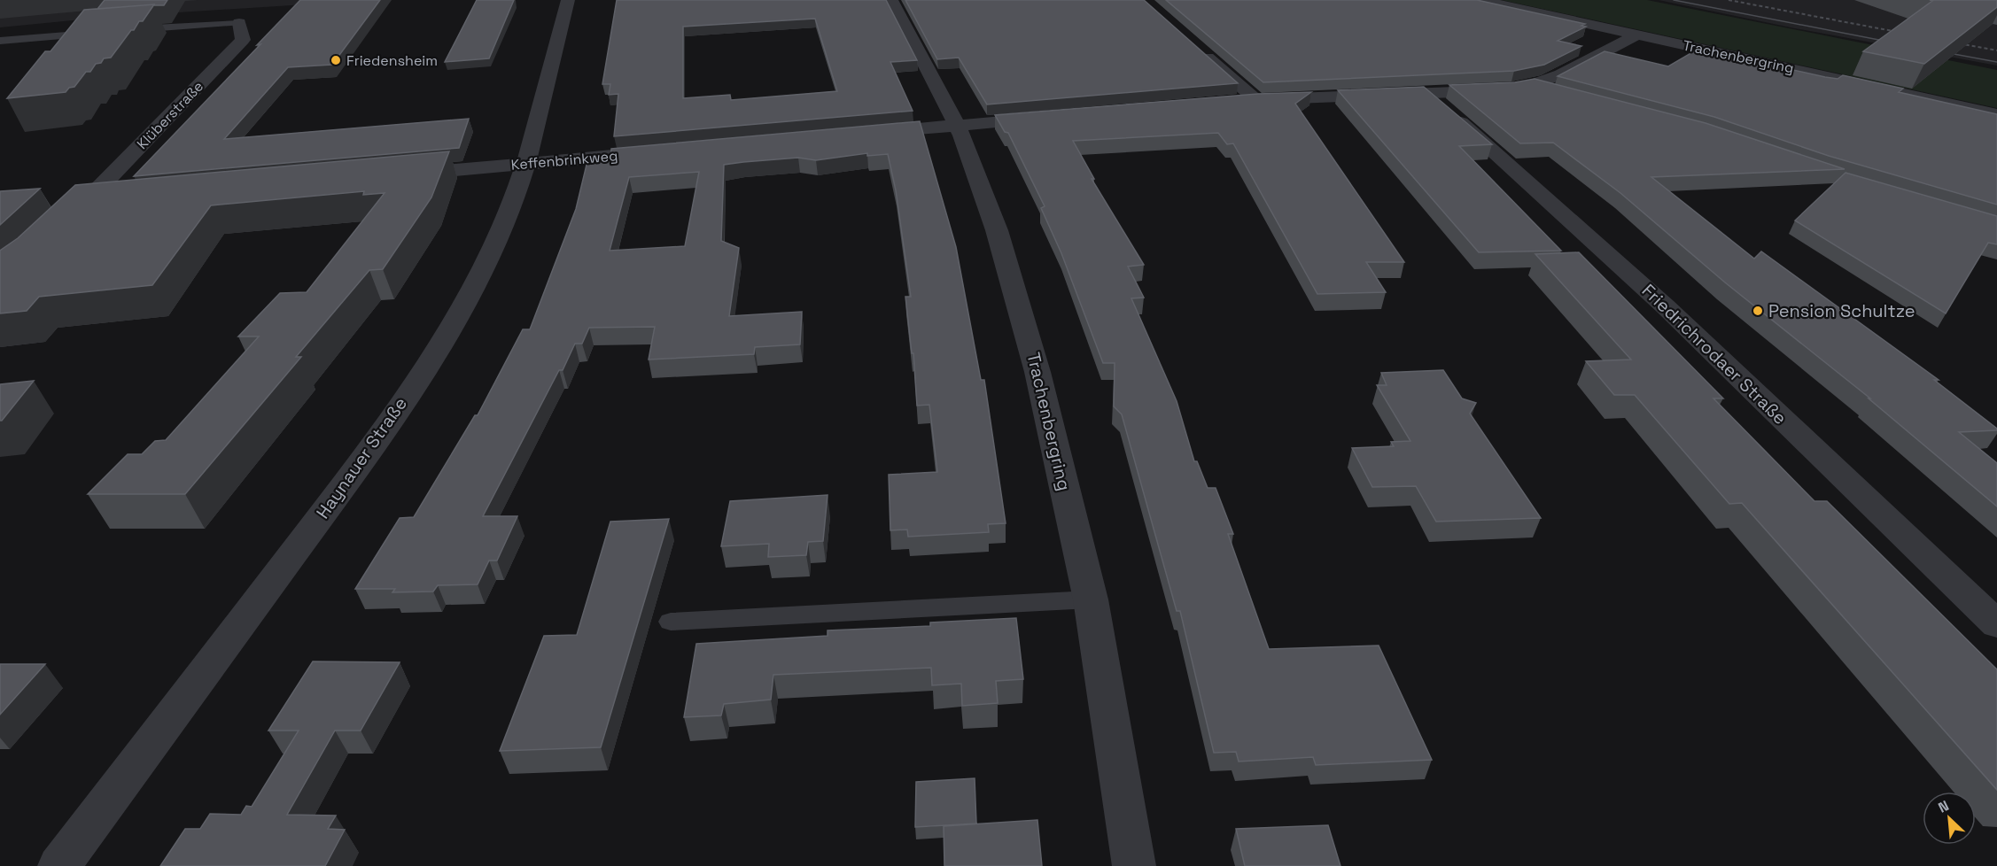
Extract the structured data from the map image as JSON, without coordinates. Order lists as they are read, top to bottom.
{
  "streets": {
    "street": [
      "Trachenbergring",
      "Klüberstraße",
      "Keffenbrinkweg",
      "Friedrichrodaer Straße",
      "Haynauer Straße"
    ]
  },
  "crossings": [
    ["Keffenbrinkweg", "Haynauer Straße"]
  ],
  "places": ["Friedensheim", "Pension Schultze"],
  "north": "top left"
}
